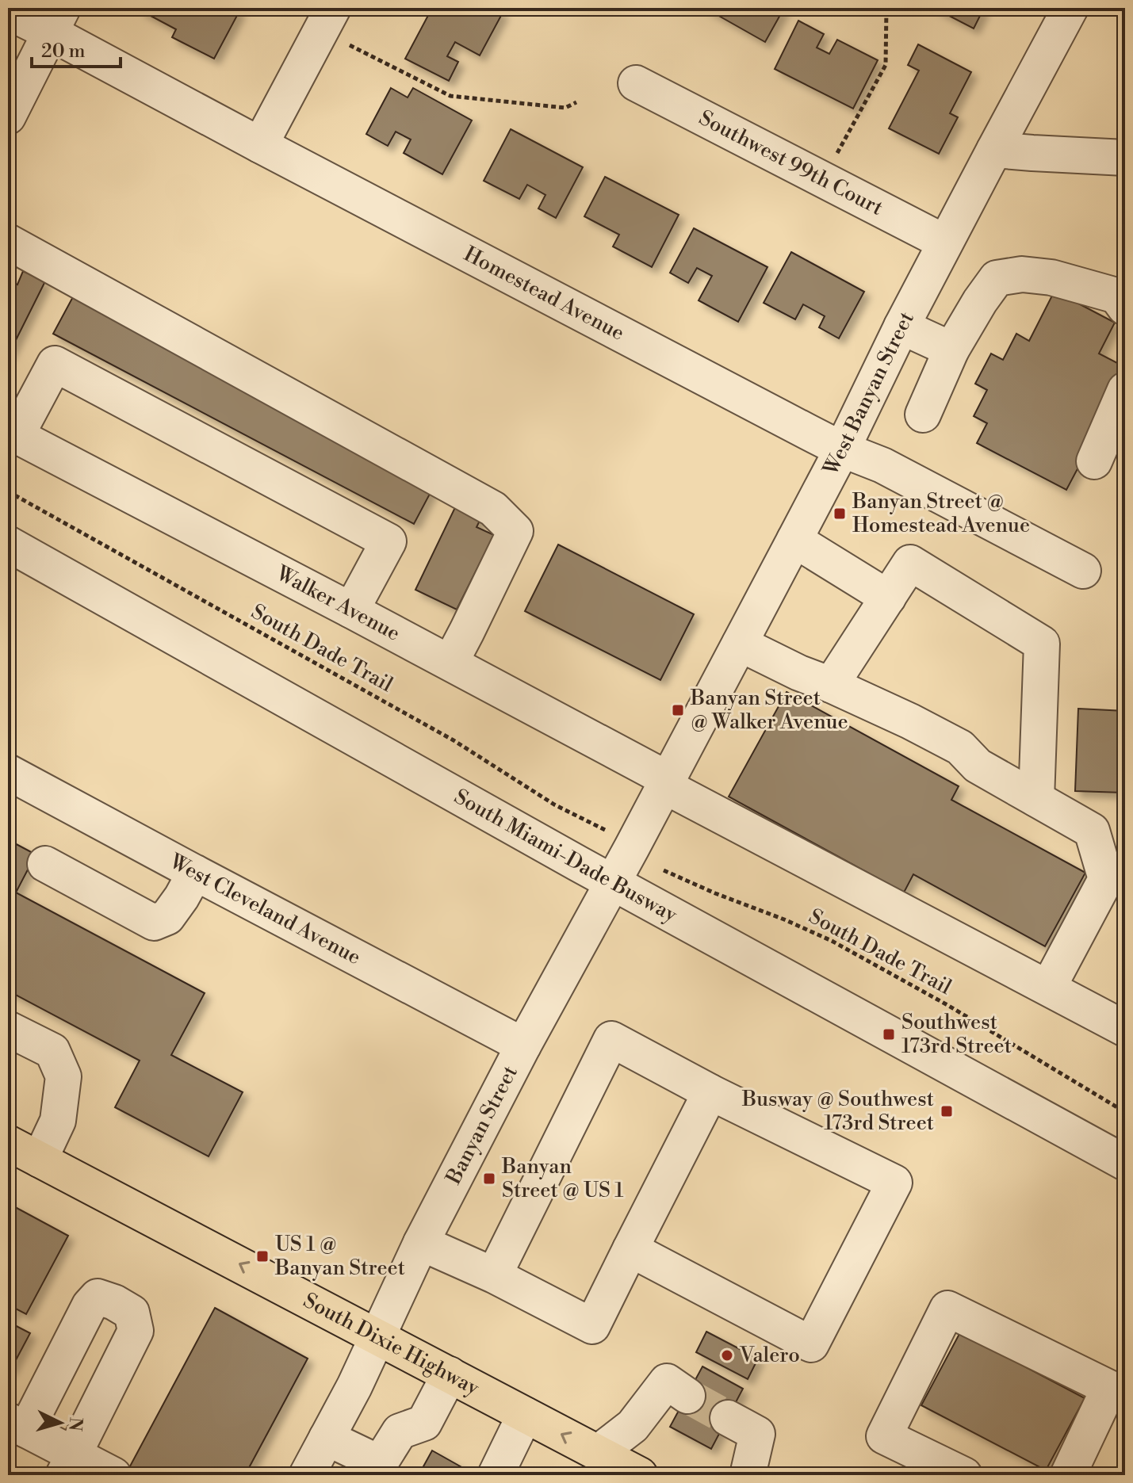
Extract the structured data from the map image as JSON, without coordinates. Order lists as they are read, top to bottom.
{
  "streets": {
    "highway": ["South Dixie Highway"],
    "street": [
      "Southwest 99th Court",
      "Homestead Avenue",
      "West Banyan Street",
      "Walker Avenue",
      "South Miami-Dade Busway",
      "West Cleveland Avenue",
      "Banyan Street"
    ],
    "path": ["South Dade Trail"]
  },
  "crossings": [
    ["Southwest 99th Court", "West Banyan Street"],
    ["Homestead Avenue", "West Banyan Street"],
    ["West Banyan Street", "Walker Avenue"],
    ["West Banyan Street", "Banyan Street"],
    ["Walker Avenue", "Banyan Street"],
    ["South Miami-Dade Busway", "Banyan Street"],
    ["West Cleveland Avenue", "Banyan Street"],
    ["Banyan Street", "South Dixie Highway"]
  ],
  "one_way": ["South Dixie Highway"],
  "places": {
    "transit": [
      "Banyan Street @ Homestead Avenue",
      "Banyan Street @ Walker Avenue",
      "Southwest 173rd Street",
      "Busway @ Southwest 173rd Street",
      "Banyan Street @ US 1",
      "US 1 @ Banyan Street"
    ],
    "other": ["Valero"]
  },
  "scale_bar": "20 m",
  "north": "right"
}
